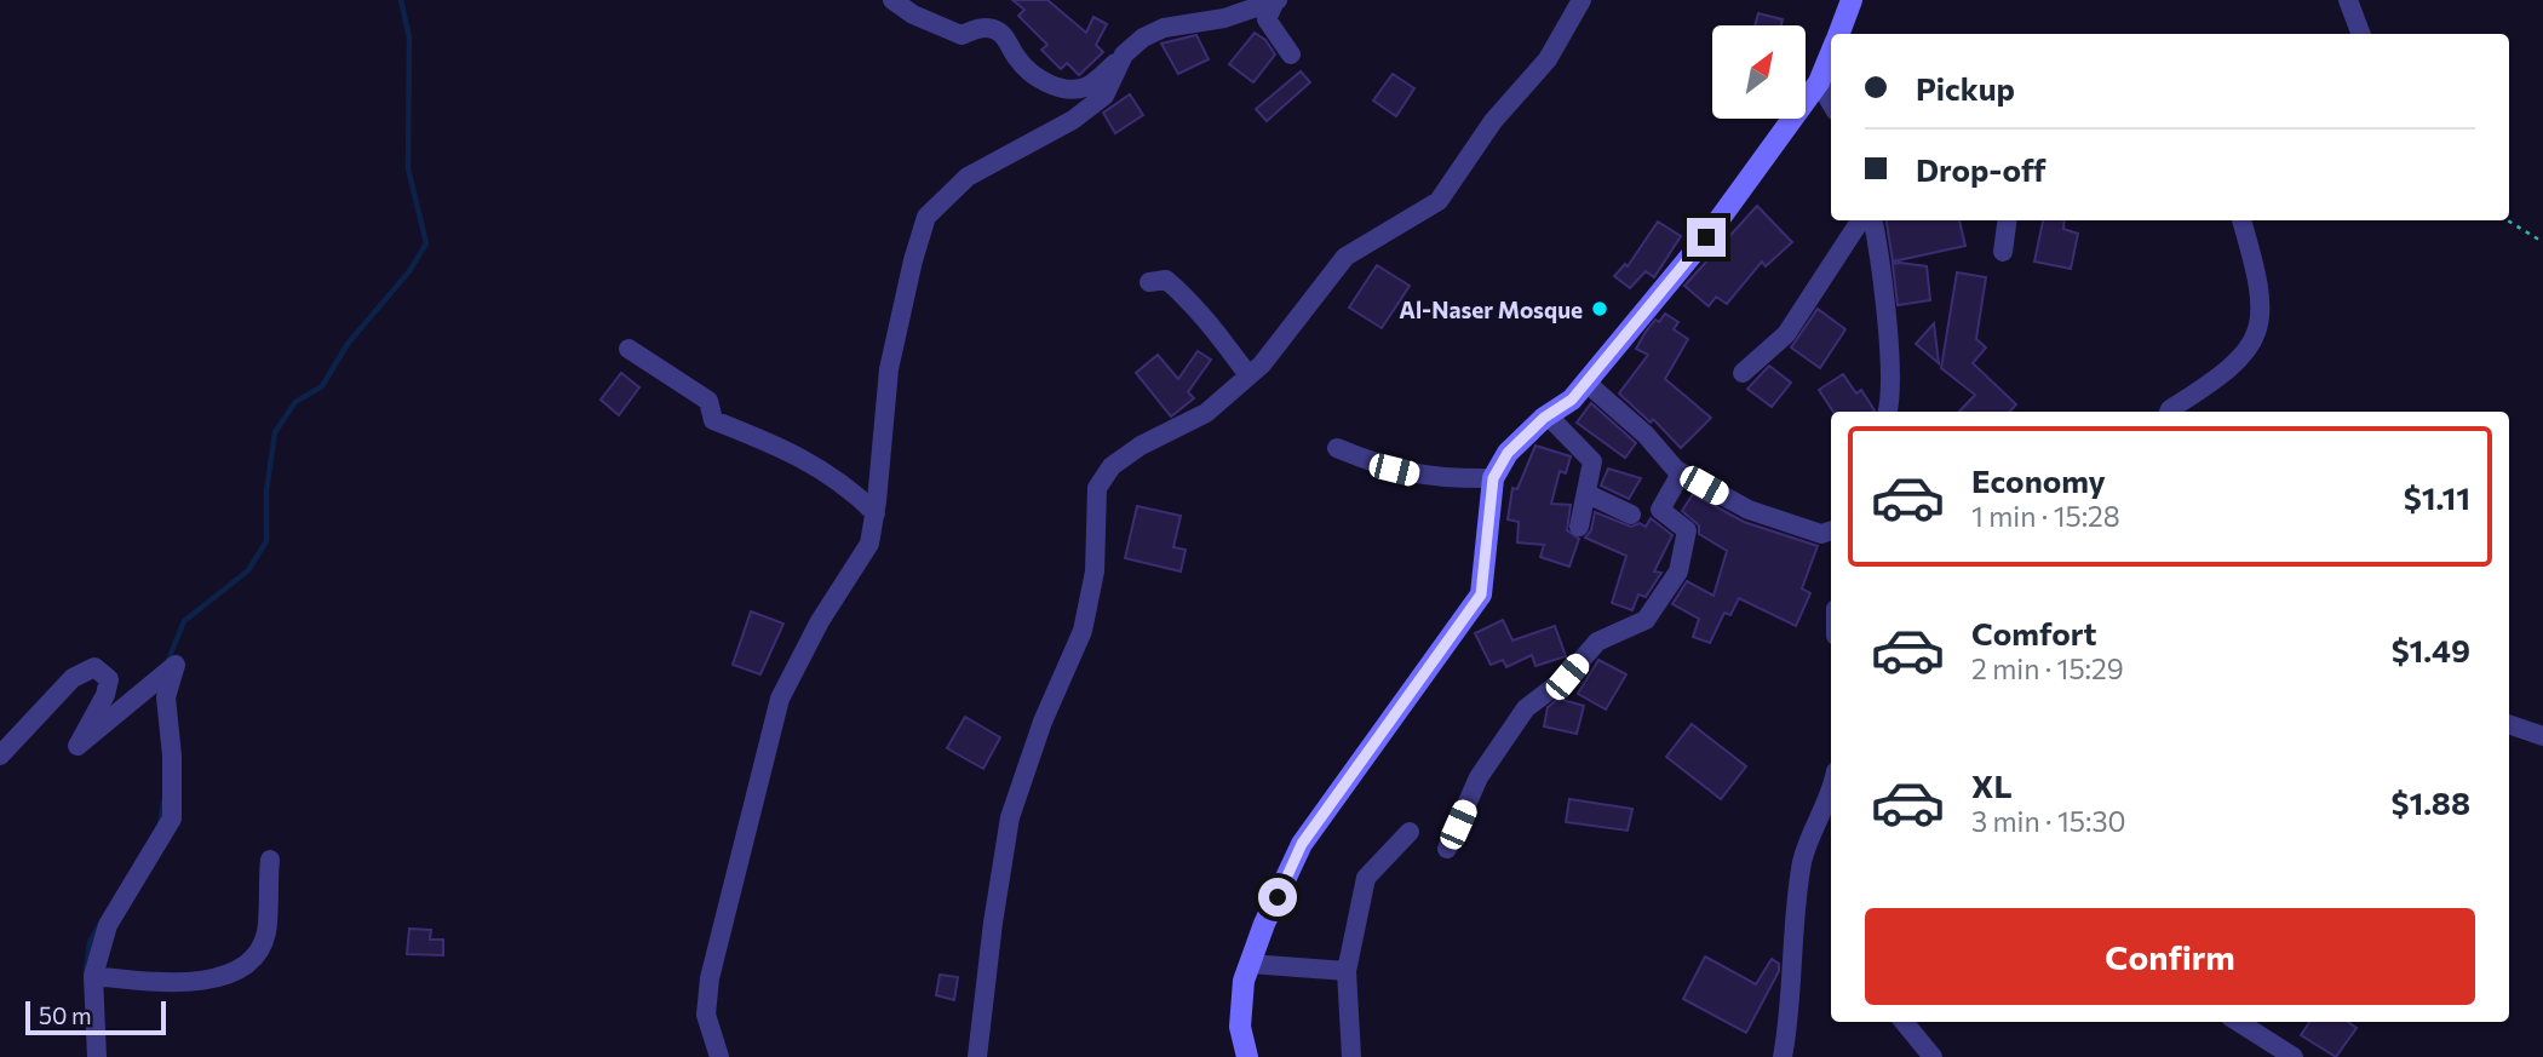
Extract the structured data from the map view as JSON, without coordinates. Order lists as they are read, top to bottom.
{
  "places": ["Al-Naser Mosque"],
  "scale_bar": "50 m",
  "north": "top right",
  "page": {
    "banner": ["Pickup", "Drop-off"],
    "list": [
      {
        "name": "Economy",
        "note": "1 min · 15:28",
        "value": "$1.11"
      },
      {
        "name": "Comfort",
        "note": "2 min · 15:29",
        "value": "$1.49"
      },
      {
        "name": "XL",
        "note": "3 min · 15:30",
        "value": "$1.88"
      }
    ],
    "buttons": "Confirm",
    "scale": "50 m"
  }
}
